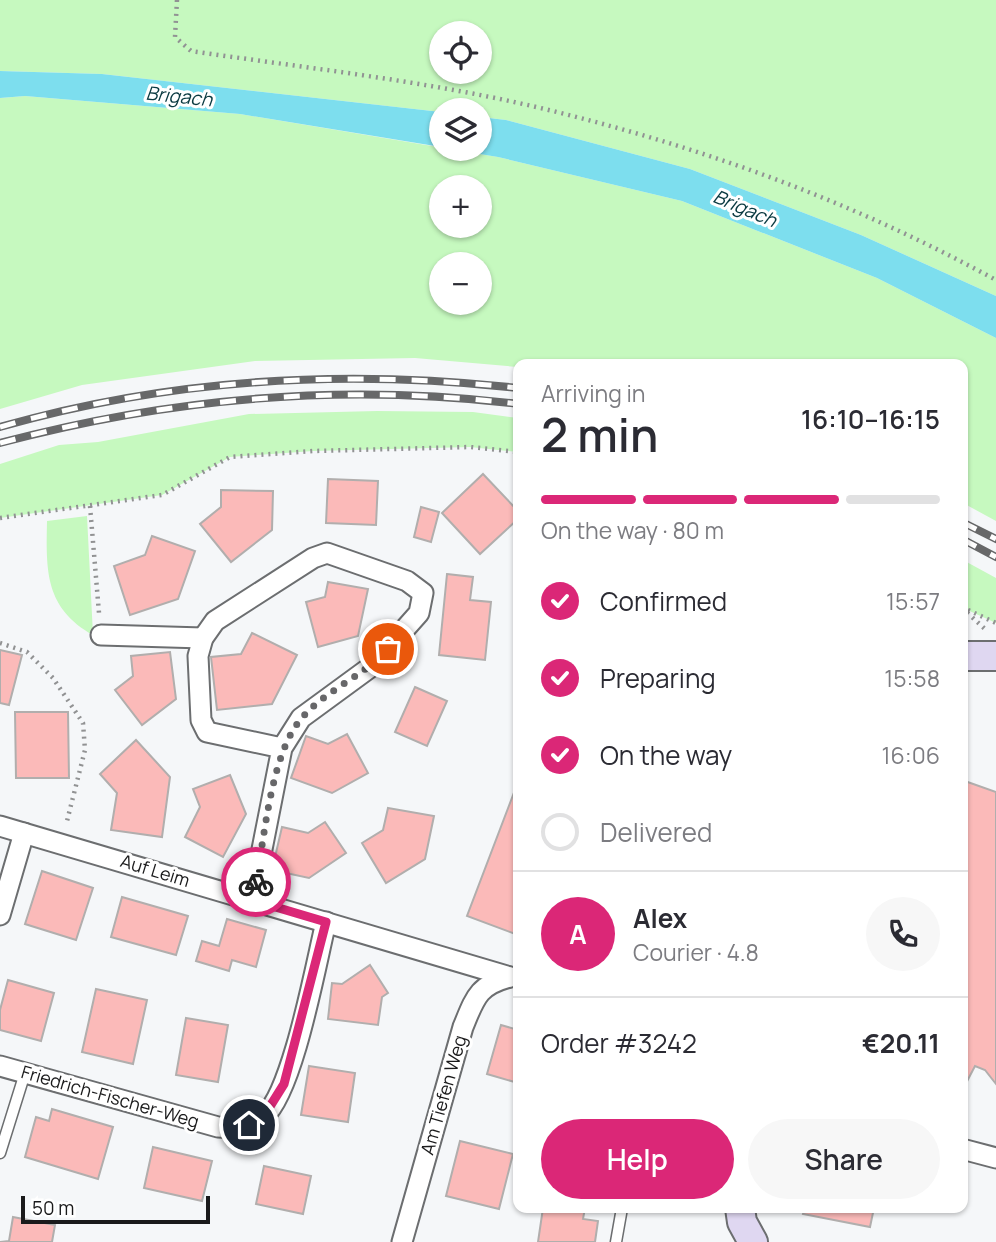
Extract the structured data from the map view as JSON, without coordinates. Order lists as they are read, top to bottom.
{
  "streets": {
    "street": ["Auf Leim", "Am Tiefen Weg", "Friedrich-Fischer-Weg"]
  },
  "crossings": [
    ["Auf Leim", "Friedrich-Fischer-Weg"]
  ],
  "water": ["Brigach"],
  "scale_bar": "50 m",
  "page": {
    "map_buttons": ["+", "−"],
    "heading": ["2 min", "Arriving in", "16:10–16:15"],
    "panel": [
      "Alex",
      "Courier · 4.8",
      "Order #3242",
      "€20.11"
    ],
    "bar": "On the way · 80 m",
    "list": [
      ["Confirmed", "15:57"],
      ["Preparing", "15:58"],
      ["On the way", "16:06"],
      "Delivered"
    ],
    "round": "A",
    "buttons": ["Help", "Share"],
    "scale": "50 m"
  }
}
